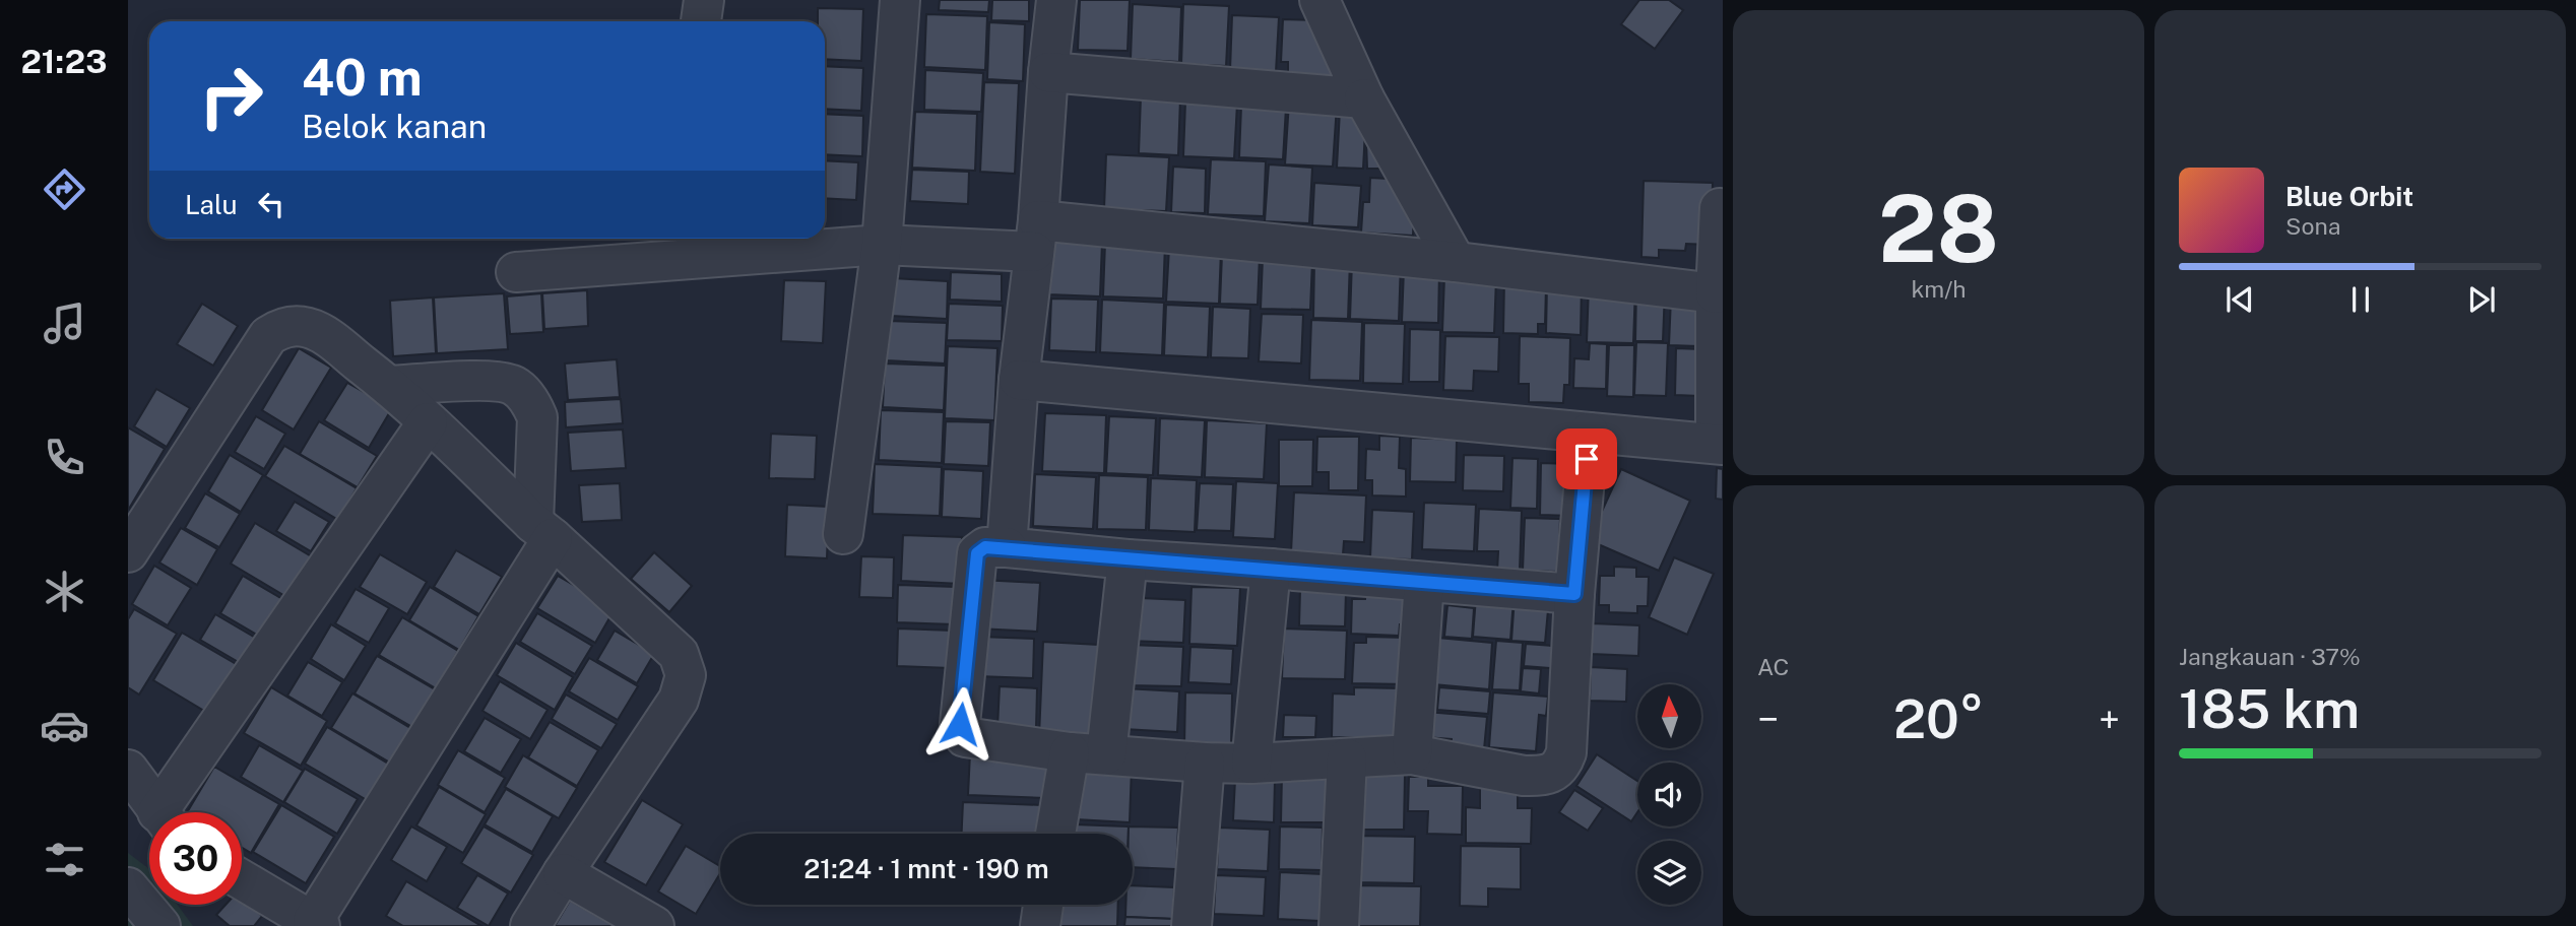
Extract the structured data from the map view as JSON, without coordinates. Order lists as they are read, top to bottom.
{
  "north": "top",
  "page": {
    "tabs": "21:23",
    "tile": [
      ["28", "km/h"],
      "AC",
      ["Jangkauan · 37%", "185 km"]
    ],
    "turn": ["40 m", "Belok kanan"],
    "song": ["Blue Orbit", "Sona"],
    "then": "Lalu",
    "heat": ["−", "20°", "+"],
    "limit": "30",
    "trip": "21:24 · 1 mnt · 190 m"
  }
}
